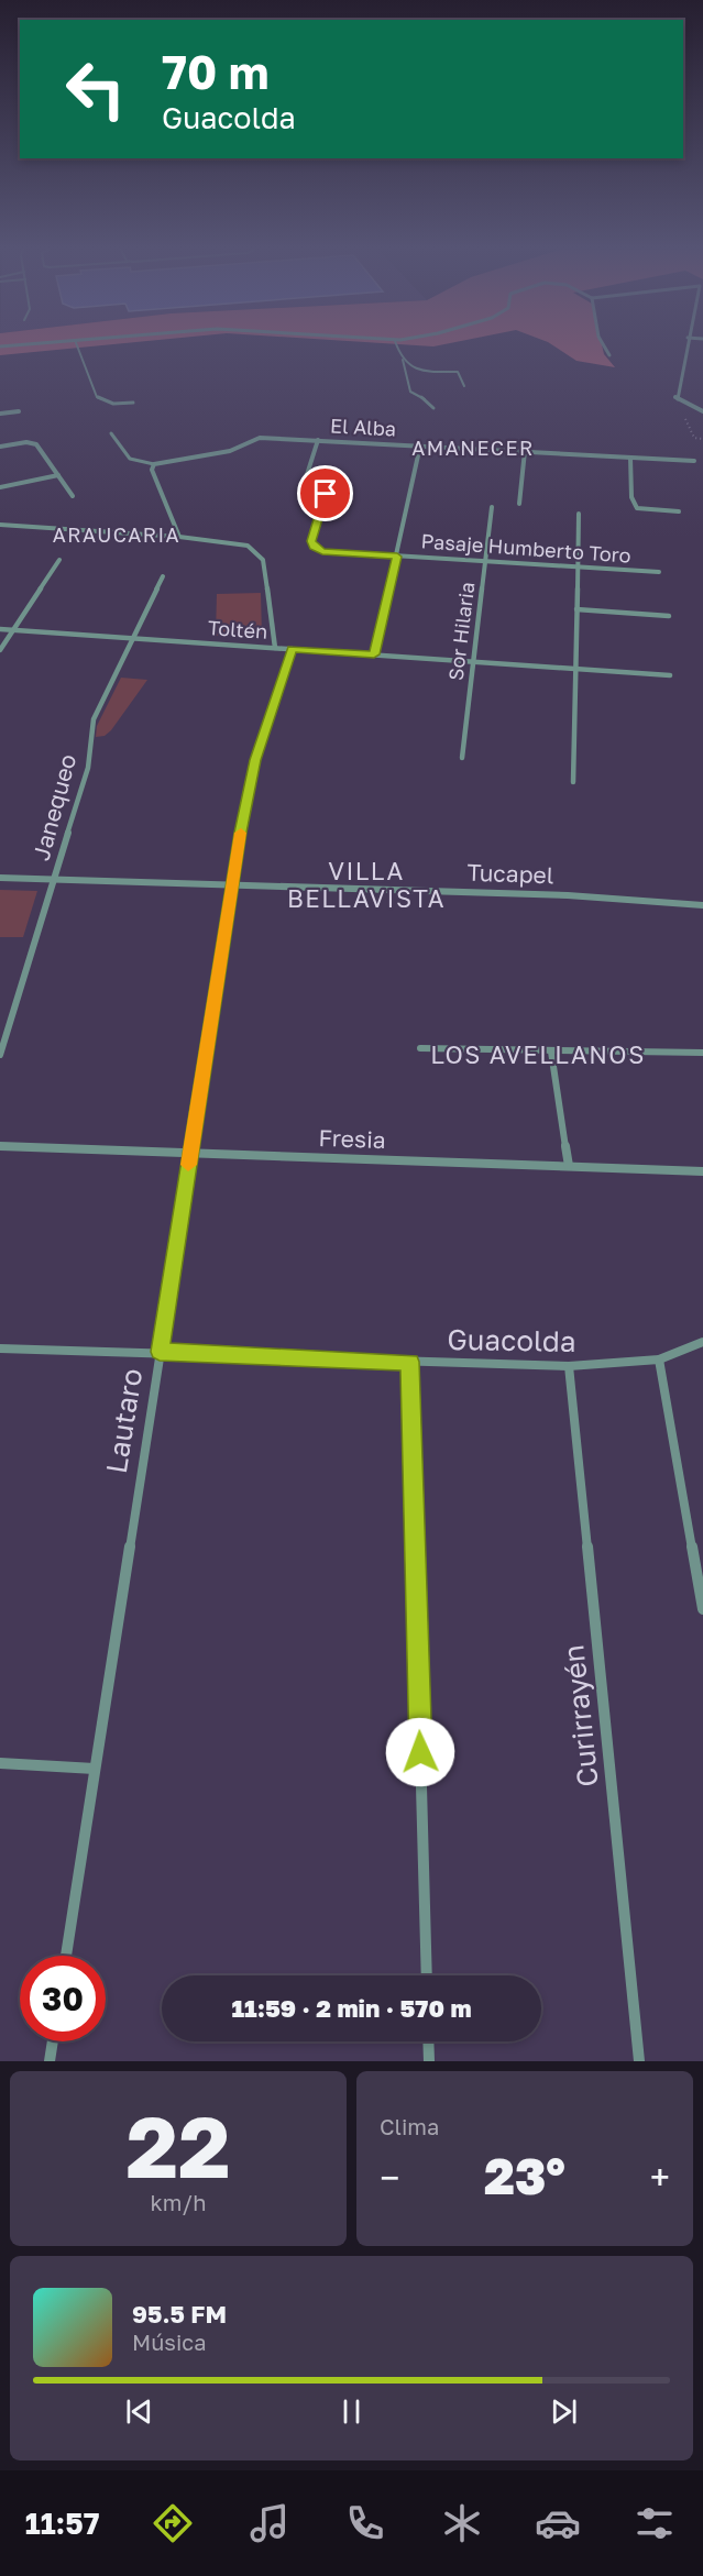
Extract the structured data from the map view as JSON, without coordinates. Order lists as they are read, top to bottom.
{
  "streets": {
    "street": [
      "El Alba",
      "Pasaje Humberto Toro",
      "Toltén",
      "Sor Hilaria",
      "Janequeo",
      "Tucapel",
      "Fresia",
      "Guacolda",
      "Lautaro",
      "Curirrayén"
    ]
  },
  "crossings": [
    ["Pasaje Humberto Toro", "Sor Hilaria"],
    ["Toltén", "Sor Hilaria"],
    ["Toltén", "Janequeo"],
    ["Toltén", "Lautaro"],
    ["Janequeo", "Tucapel"],
    ["Tucapel", "Lautaro"],
    ["Fresia", "Lautaro"],
    ["Guacolda", "Lautaro"],
    ["Guacolda", "Curirrayén"]
  ],
  "districts": [
    "AMANECER",
    "ARAUCARIA",
    "VILLA BELLAVISTA",
    "LOS AVELLANOS"
  ],
  "page": {
    "turn": ["70 m", "Guacolda"],
    "limit": "30",
    "trip": "11:59 · 2 min · 570 m",
    "tile": [
      ["22", "km/h"],
      "Clima"
    ],
    "heat": ["−", "23°", "+"],
    "song": ["95.5 FM", "Música"],
    "tabs": "11:57"
  }
}
